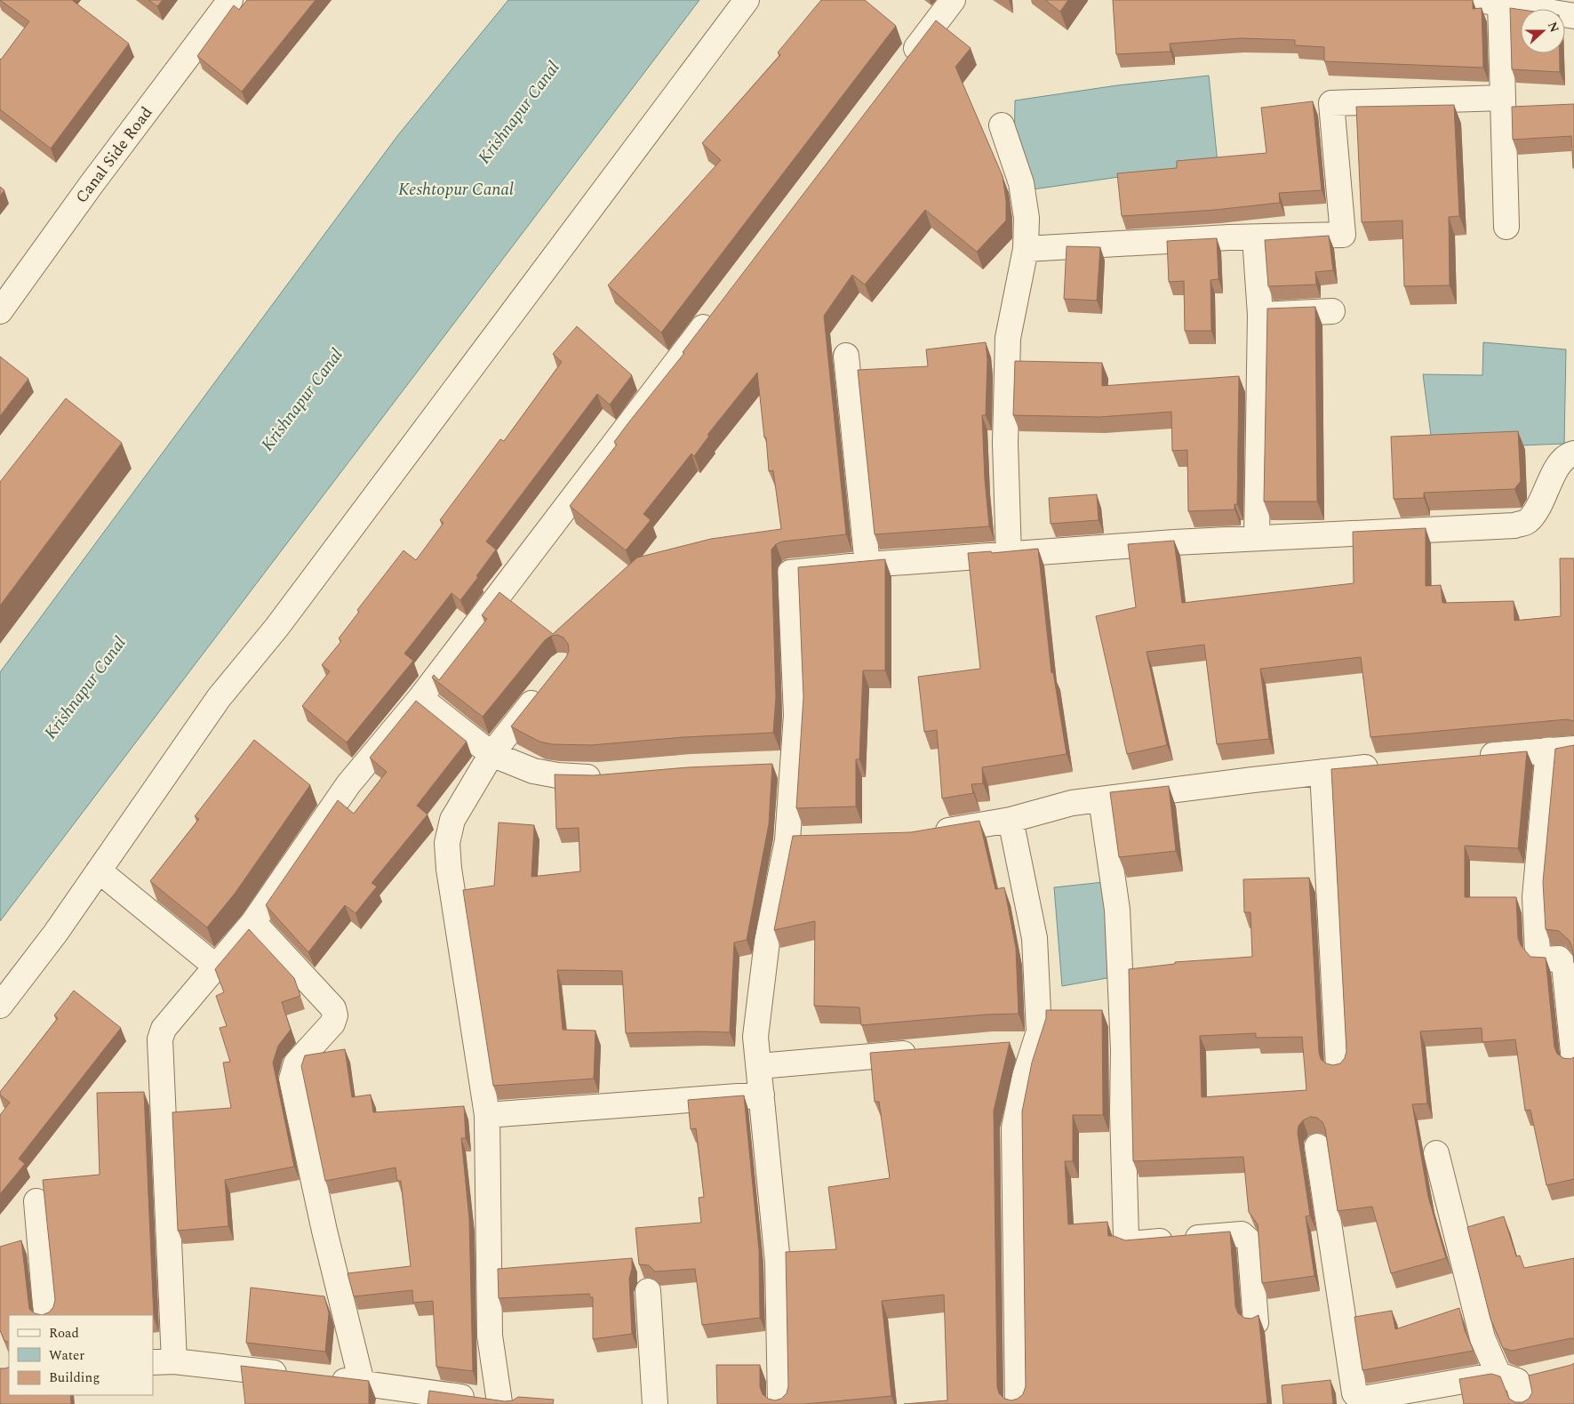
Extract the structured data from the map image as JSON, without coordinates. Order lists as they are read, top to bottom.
{
  "streets": {
    "street": ["Canal Side Road"]
  },
  "water": ["Krishnapur Canal", "Keshtopur Canal"],
  "legend": ["Road", "Water", "Building"],
  "north": "right"
}
